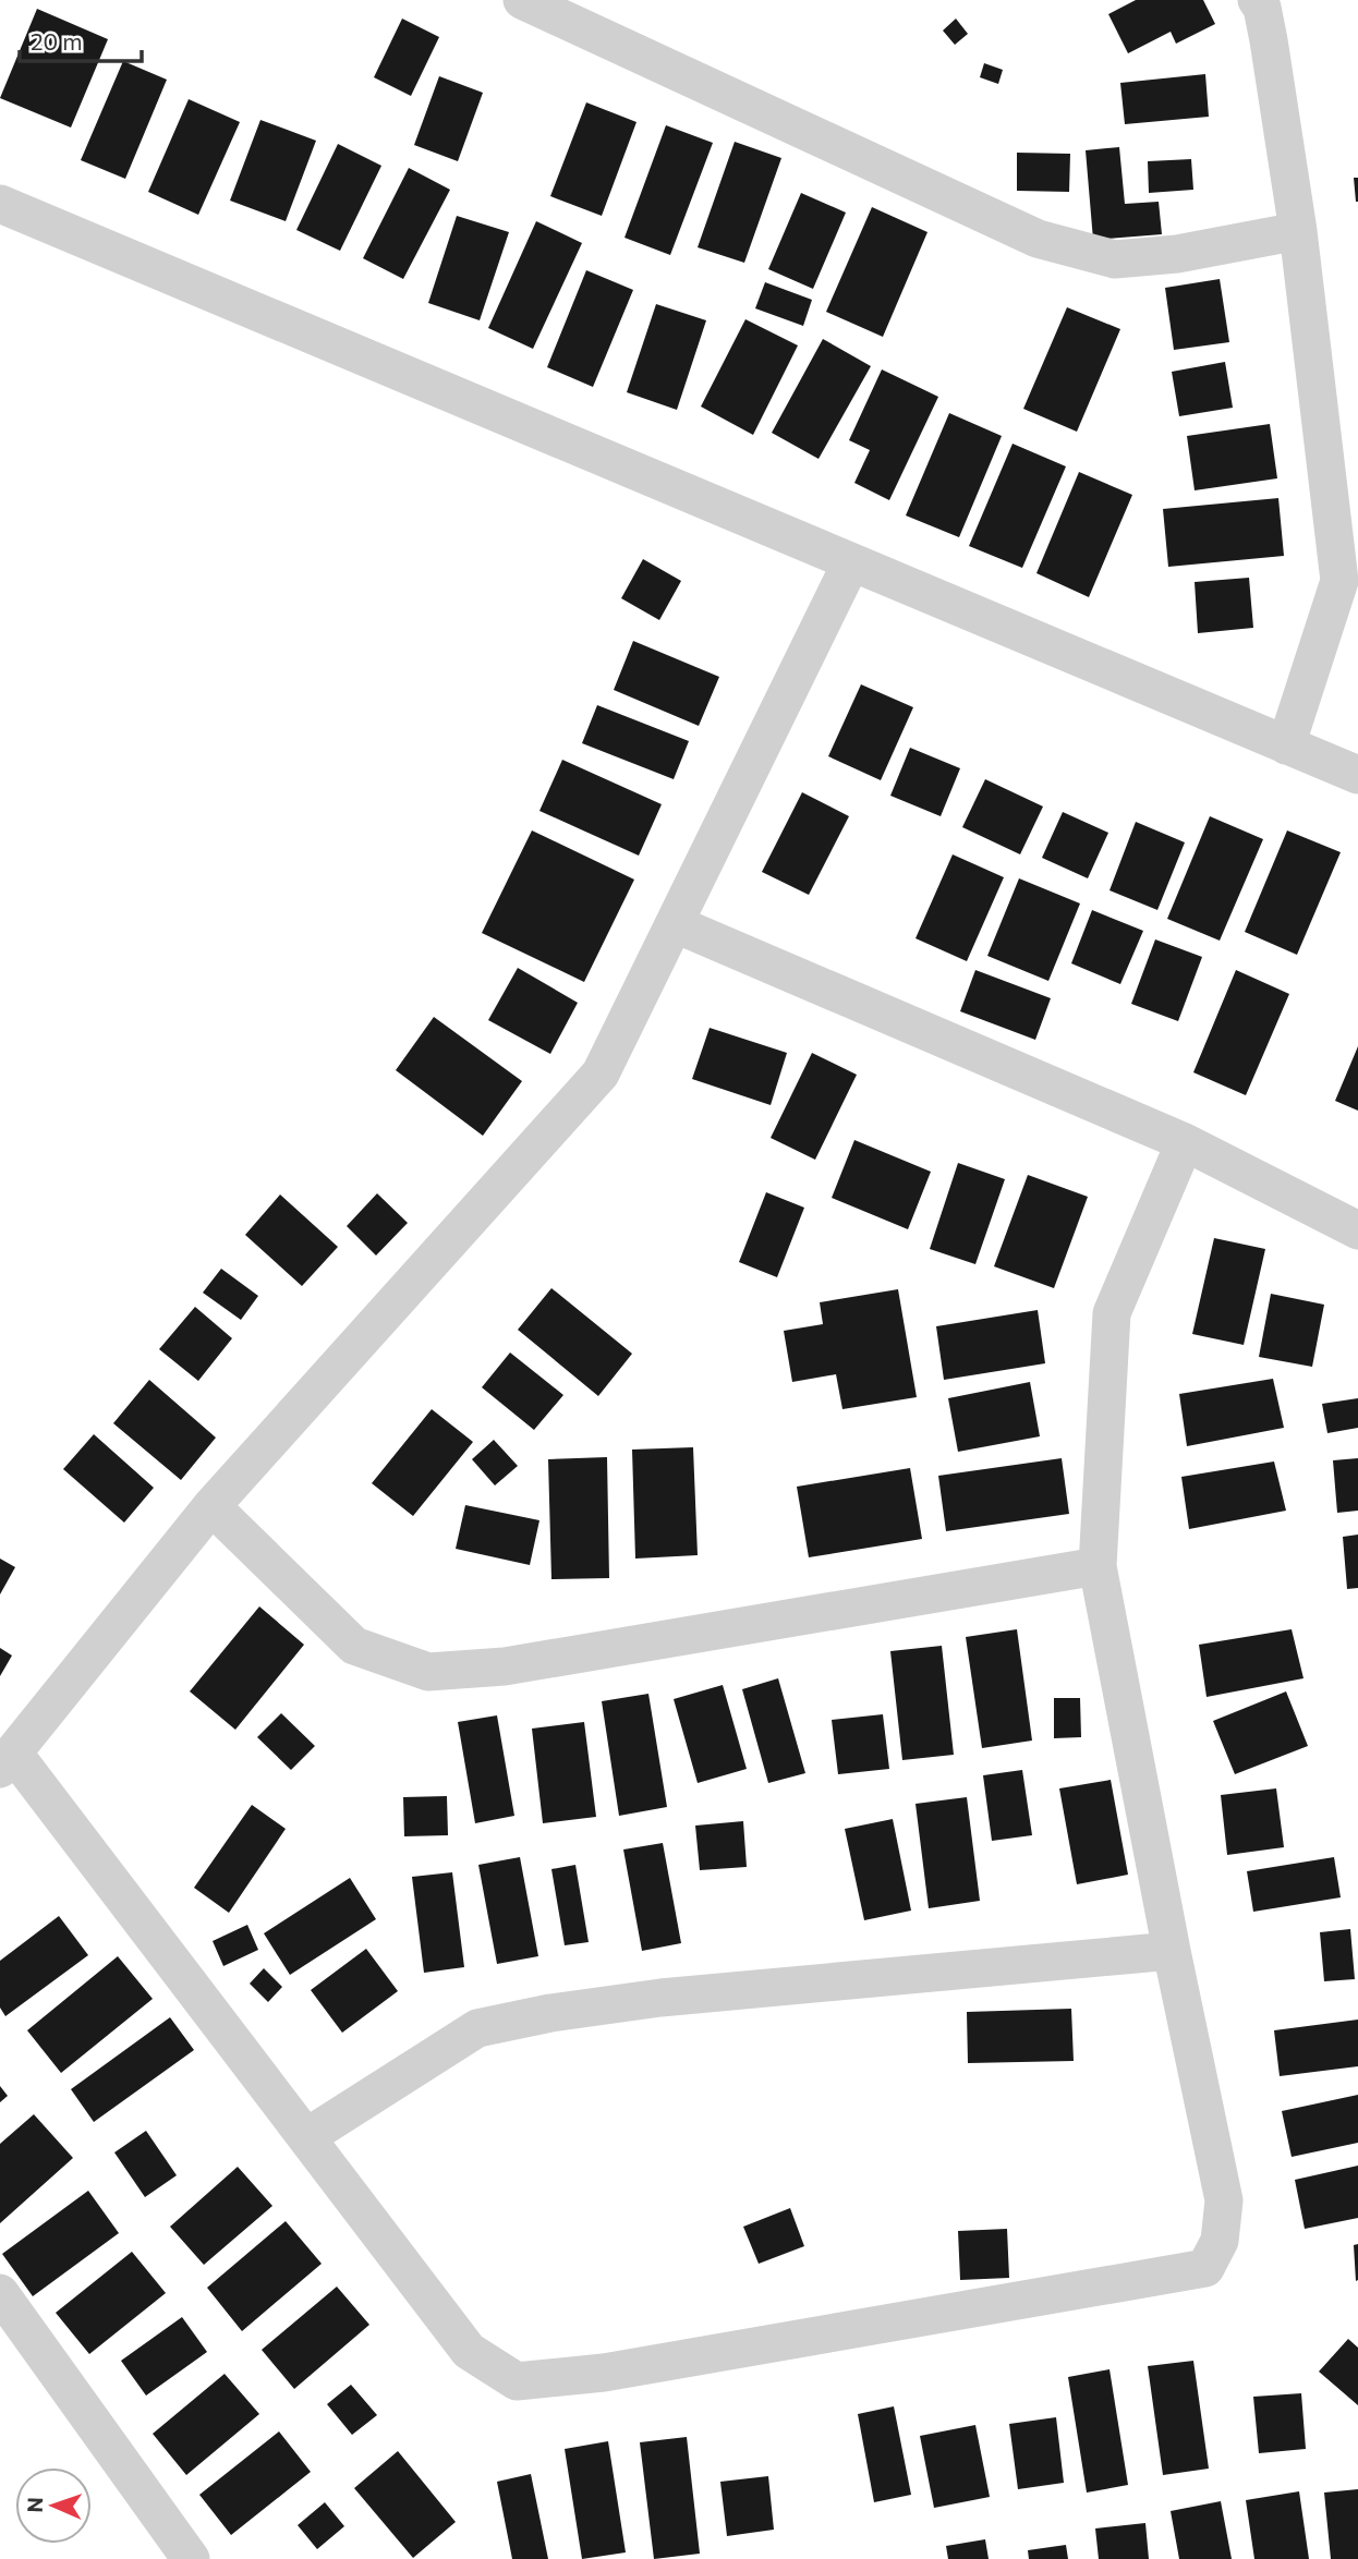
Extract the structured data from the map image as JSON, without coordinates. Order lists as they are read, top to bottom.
{
  "scale_bar": "20 m",
  "north": "left"
}
